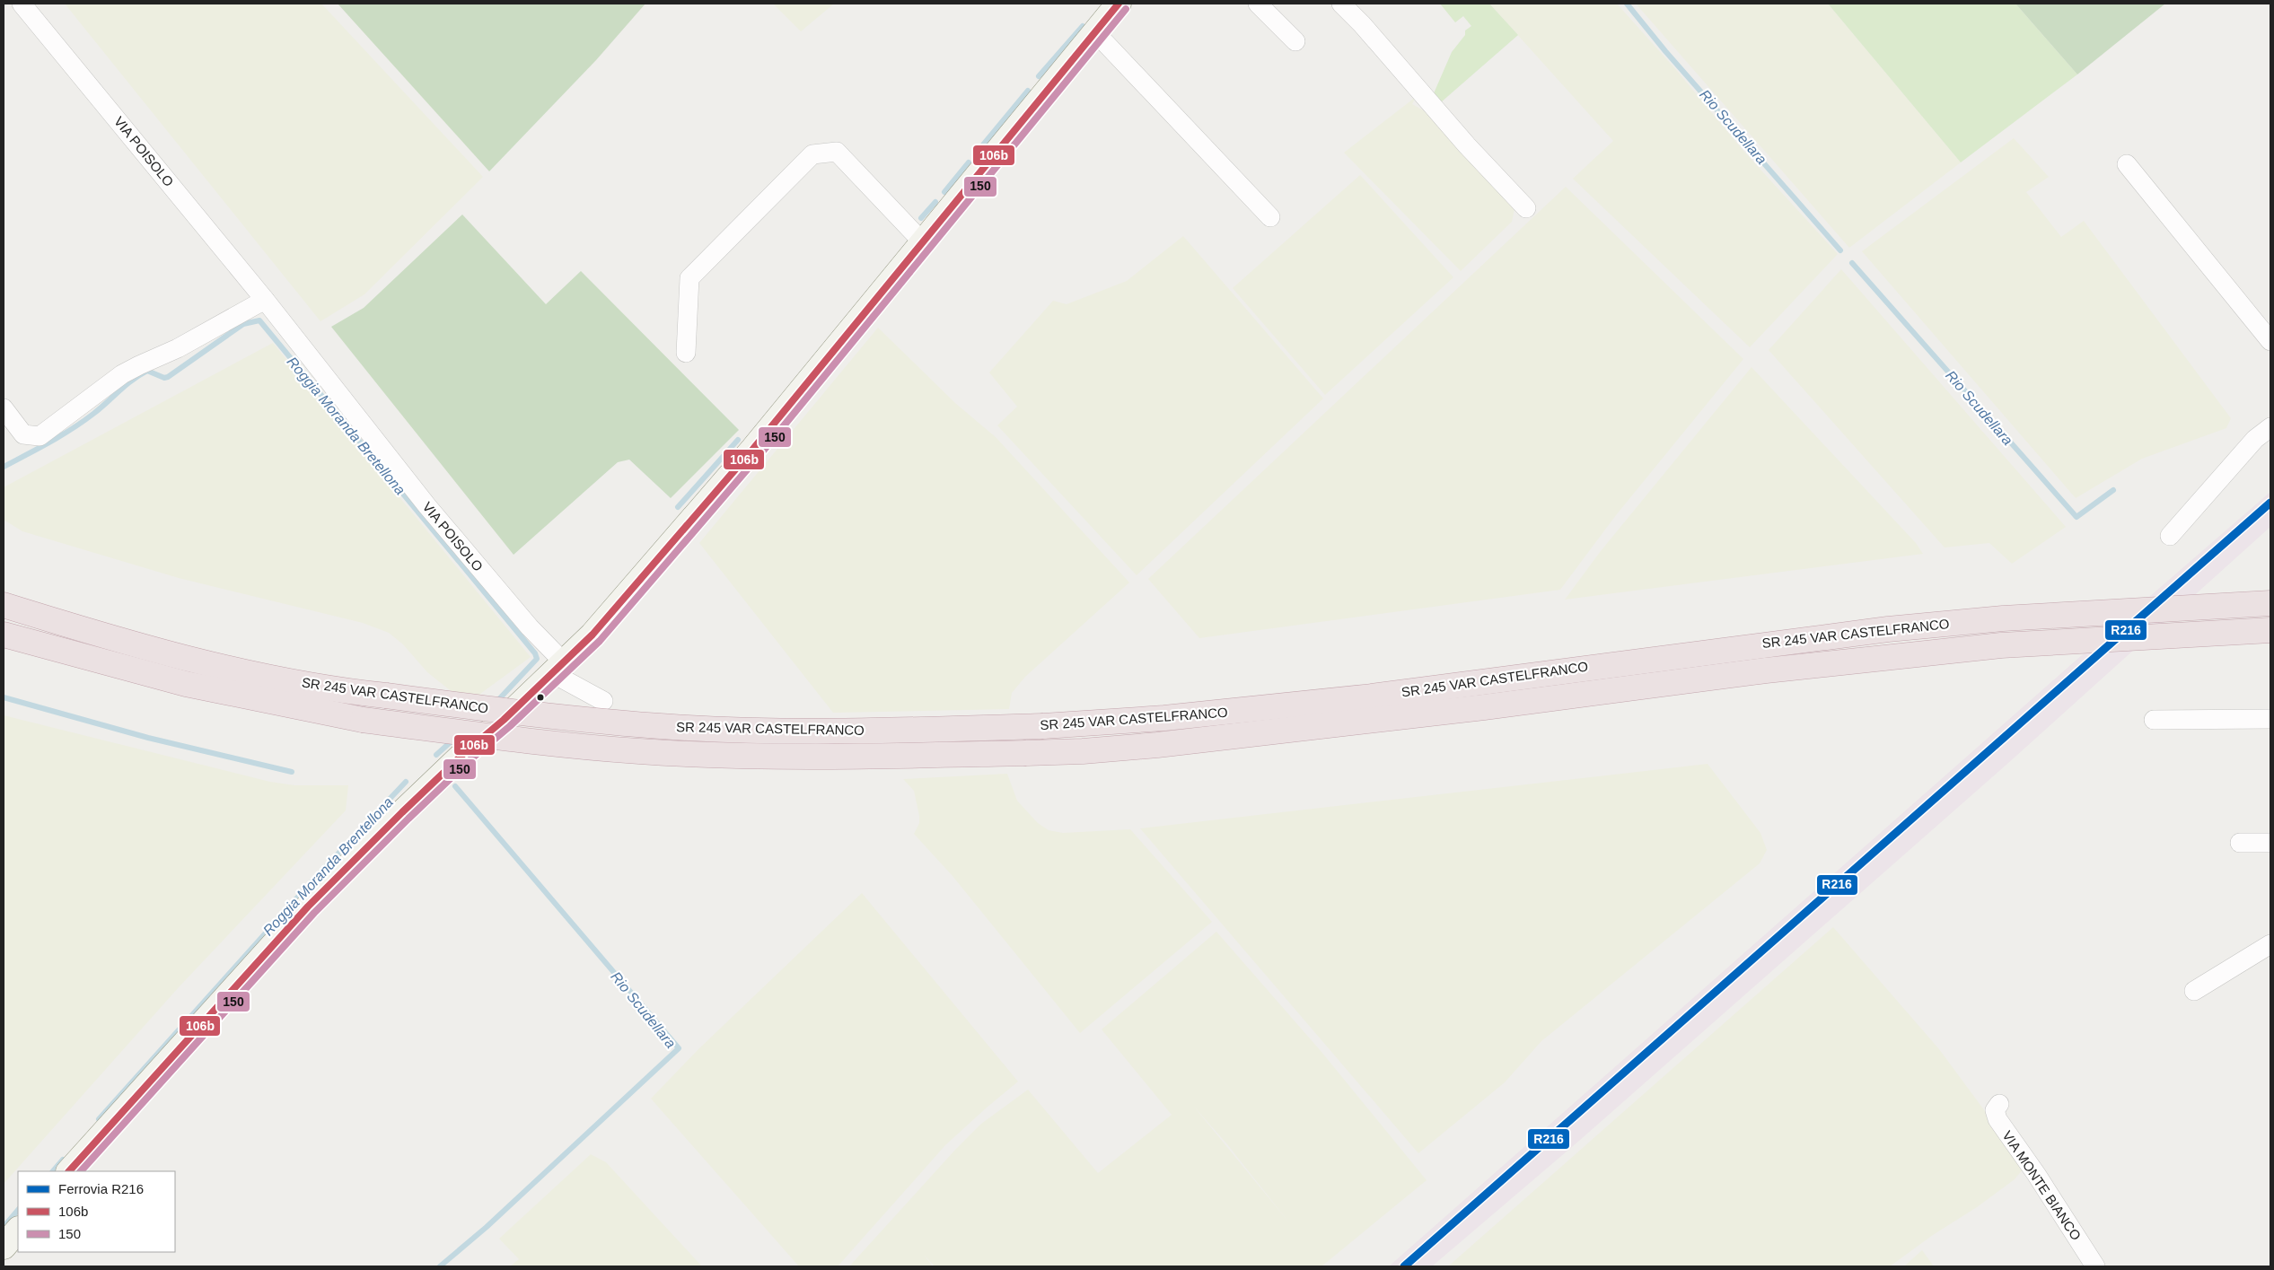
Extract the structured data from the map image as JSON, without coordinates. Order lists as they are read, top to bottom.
{
  "streets": {
    "highway": ["SR 245 VAR CASTELFRANCO"],
    "street": ["VIA POISOLO", "VIA MONTE BIANCO"]
  },
  "water": ["Rio Scudellara", "Roggia Moranda Bretellona", "Roggia Moranda Brentellona"],
  "lines": ["transit line 106b", "transit line 150", "rail line R216"],
  "legend": ["Ferrovia R216", "106b", "150"]
}
